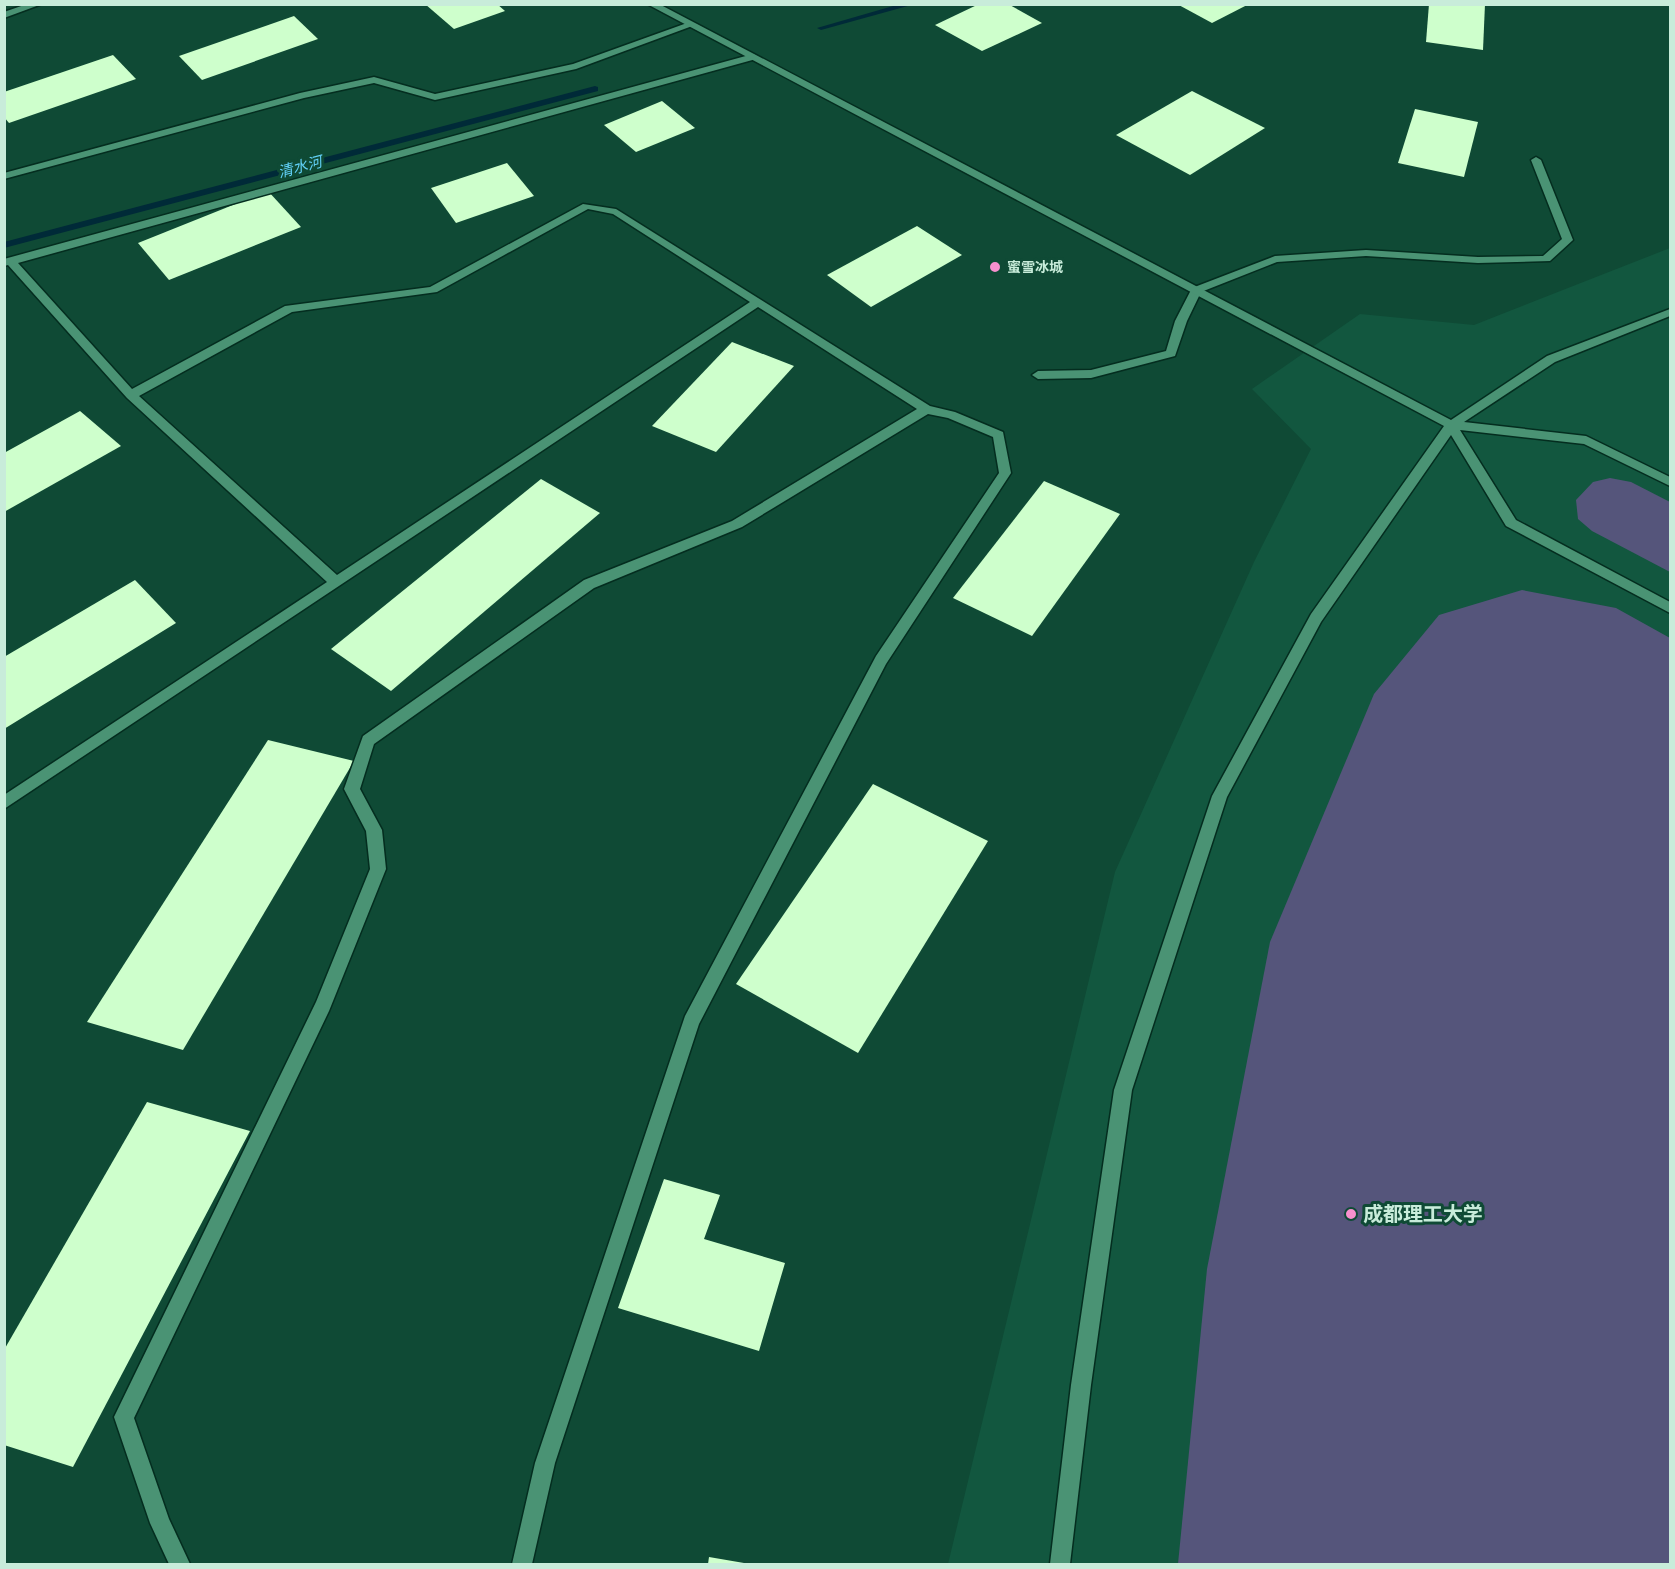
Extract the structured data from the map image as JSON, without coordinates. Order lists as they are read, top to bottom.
{
  "water": ["清水河"],
  "places": ["蜜雪冰城", "成都理工大学"]
}
